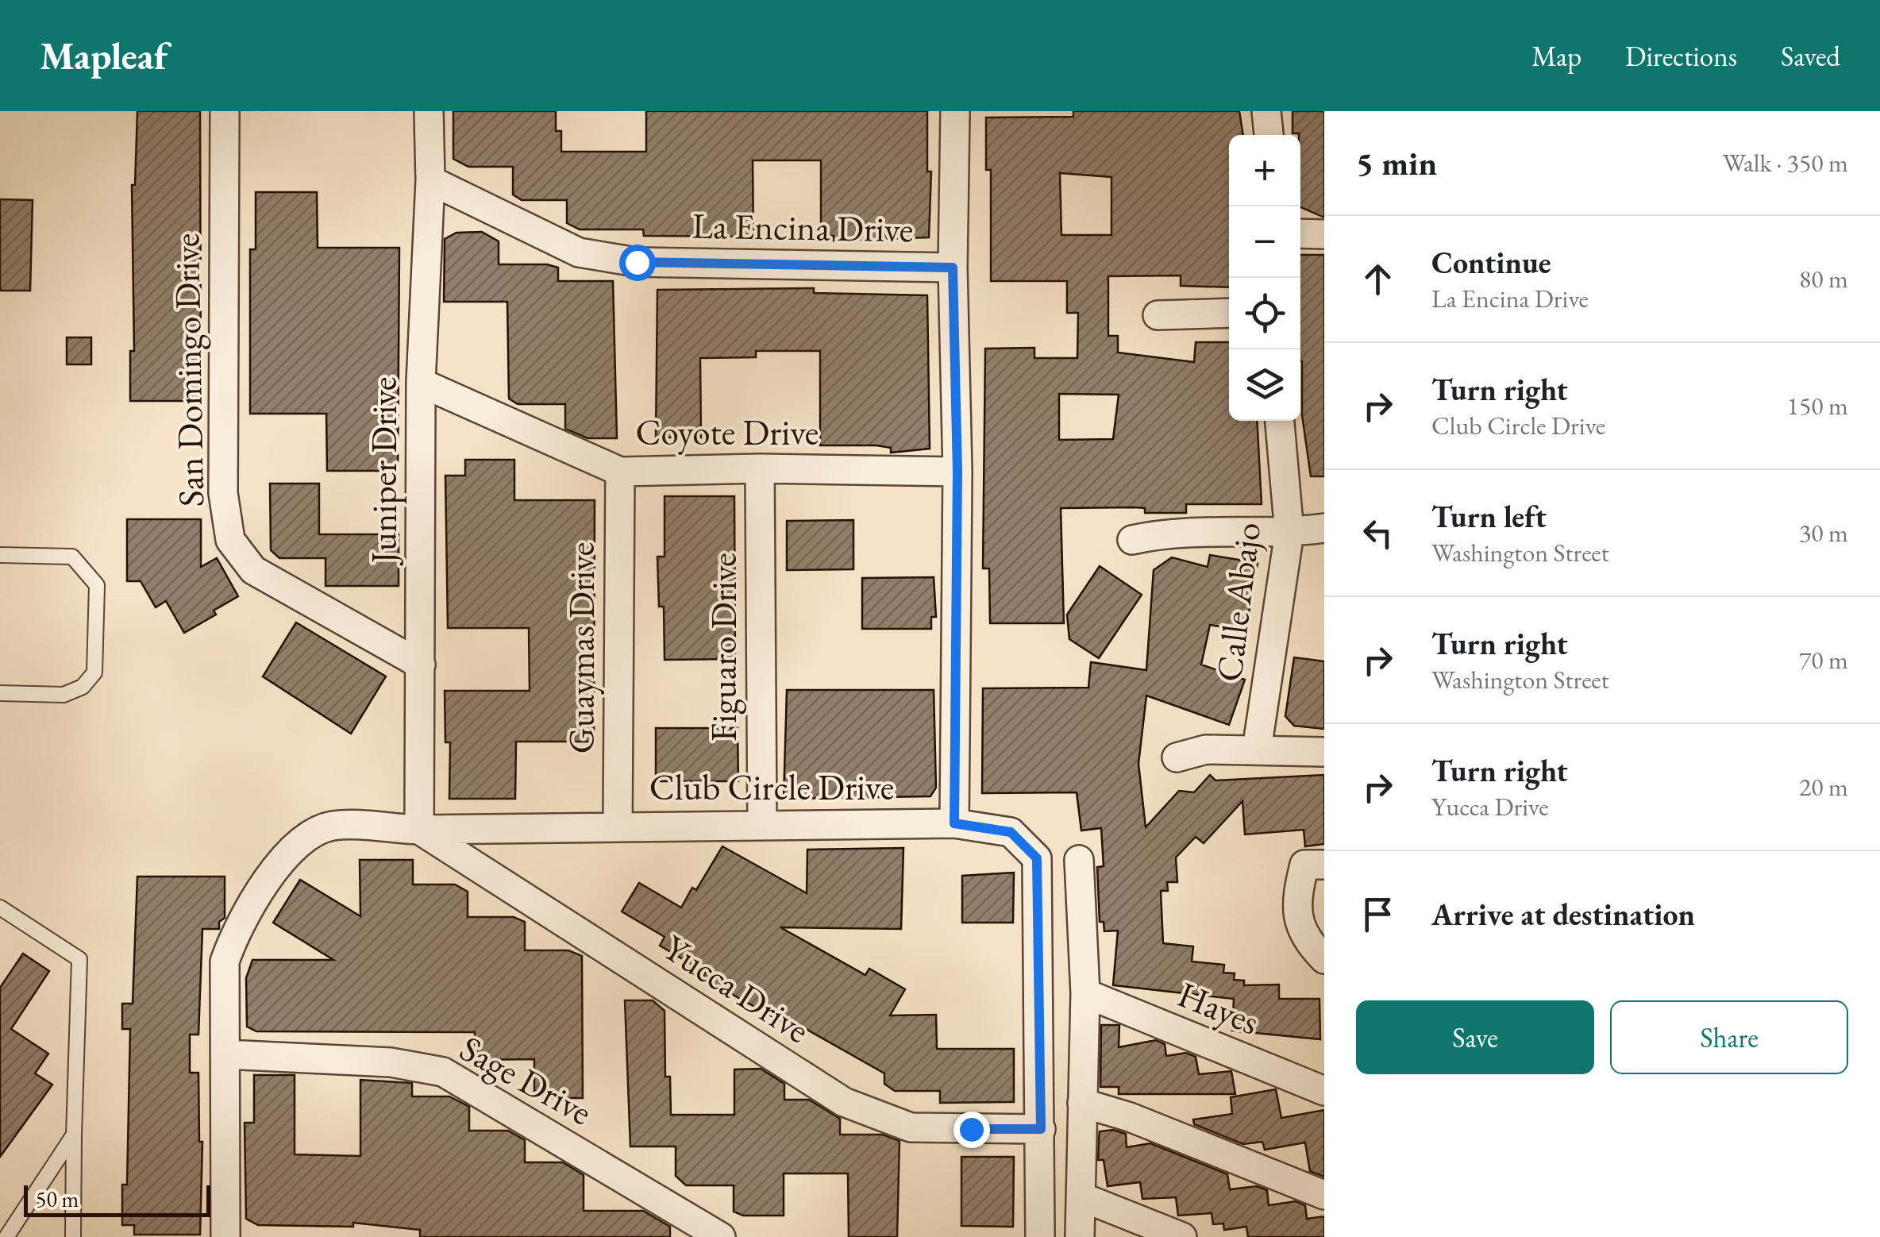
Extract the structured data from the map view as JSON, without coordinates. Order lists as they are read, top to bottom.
{
  "streets": {
    "street": [
      "La Encina Drive",
      "San Domingo Drive",
      "Coyote Drive",
      "Juniper Drive",
      "Calle Abajo",
      "Figuaro Drive",
      "Guaymas Drive",
      "Club Circle Drive",
      "Yucca Drive",
      "Hayes",
      "Sage Drive"
    ]
  },
  "crossings": [
    ["La Encina Drive", "Juniper Drive"],
    ["San Domingo Drive", "Juniper Drive"],
    ["Coyote Drive", "Juniper Drive"],
    ["Coyote Drive", "Figuaro Drive"],
    ["Coyote Drive", "Guaymas Drive"],
    ["Juniper Drive", "Club Circle Drive"],
    ["Juniper Drive", "Yucca Drive"],
    ["Figuaro Drive", "Club Circle Drive"],
    ["Guaymas Drive", "Club Circle Drive"],
    ["Club Circle Drive", "Yucca Drive"],
    ["Club Circle Drive", "Sage Drive"]
  ],
  "scale_bar": "50 m",
  "page": {
    "header": "Mapleaf",
    "nav": ["Map", "Directions", "Saved"],
    "heading": ["5 min", "Walk · 350 m"],
    "map_buttons": ["+", "−"],
    "list": [
      ["Continue", "La Encina Drive", "80 m"],
      ["Turn right", "Club Circle Drive", "150 m"],
      ["Turn left", "Washington Street", "30 m"],
      ["Turn right", "Washington Street", "70 m"],
      ["Turn right", "Yucca Drive", "20 m"],
      "Arrive at destination"
    ],
    "buttons": ["Save", "Share"],
    "scale": "50 m"
  }
}
